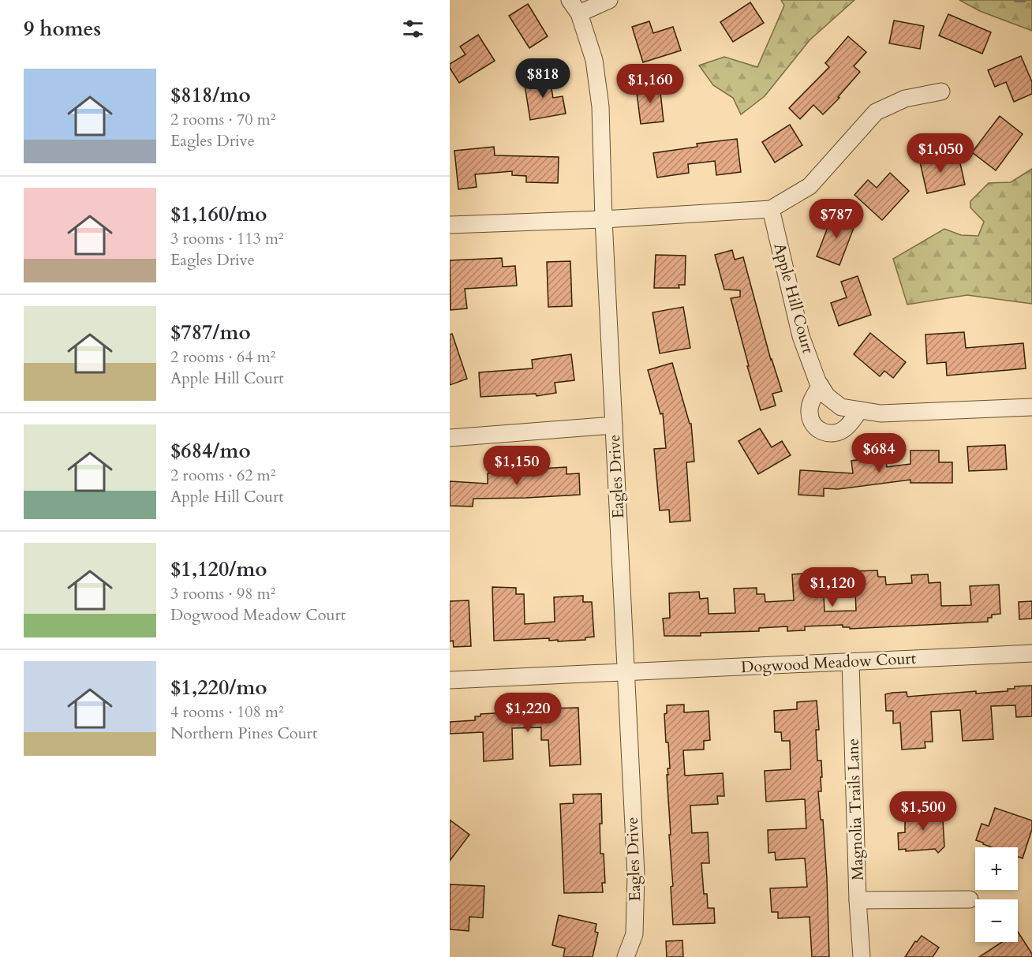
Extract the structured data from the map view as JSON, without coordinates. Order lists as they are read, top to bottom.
{
  "streets": {
    "street": [
      "Apple Hill Court",
      "Eagles Drive",
      "Dogwood Meadow Court",
      "Magnolia Trails Lane"
    ]
  },
  "crossings": [
    ["Eagles Drive", "Dogwood Meadow Court"],
    ["Dogwood Meadow Court", "Magnolia Trails Lane"]
  ],
  "page": {
    "heading": "9 homes",
    "list": [
      {
        "name": "$818/mo",
        "note": "2 rooms · 70 m² · Eagles Drive"
      },
      {
        "name": "$1,160/mo",
        "note": "3 rooms · 113 m² · Eagles Drive"
      },
      {
        "name": "$787/mo",
        "note": "2 rooms · 64 m² · Apple Hill Court"
      },
      {
        "name": "$684/mo",
        "note": "2 rooms · 62 m² · Apple Hill Court"
      },
      {
        "name": "$1,120/mo",
        "note": "3 rooms · 98 m² · Dogwood Meadow Court"
      },
      {
        "name": "$1,220/mo",
        "note": "4 rooms · 108 m² · Northern Pines Court"
      }
    ],
    "price": [
      "$818",
      "$1,160",
      "$1,050",
      "$787",
      "$684",
      "$1,150",
      "$1,120",
      "$1,220",
      "$1,500"
    ],
    "map_buttons": ["+", "−"]
  }
}
